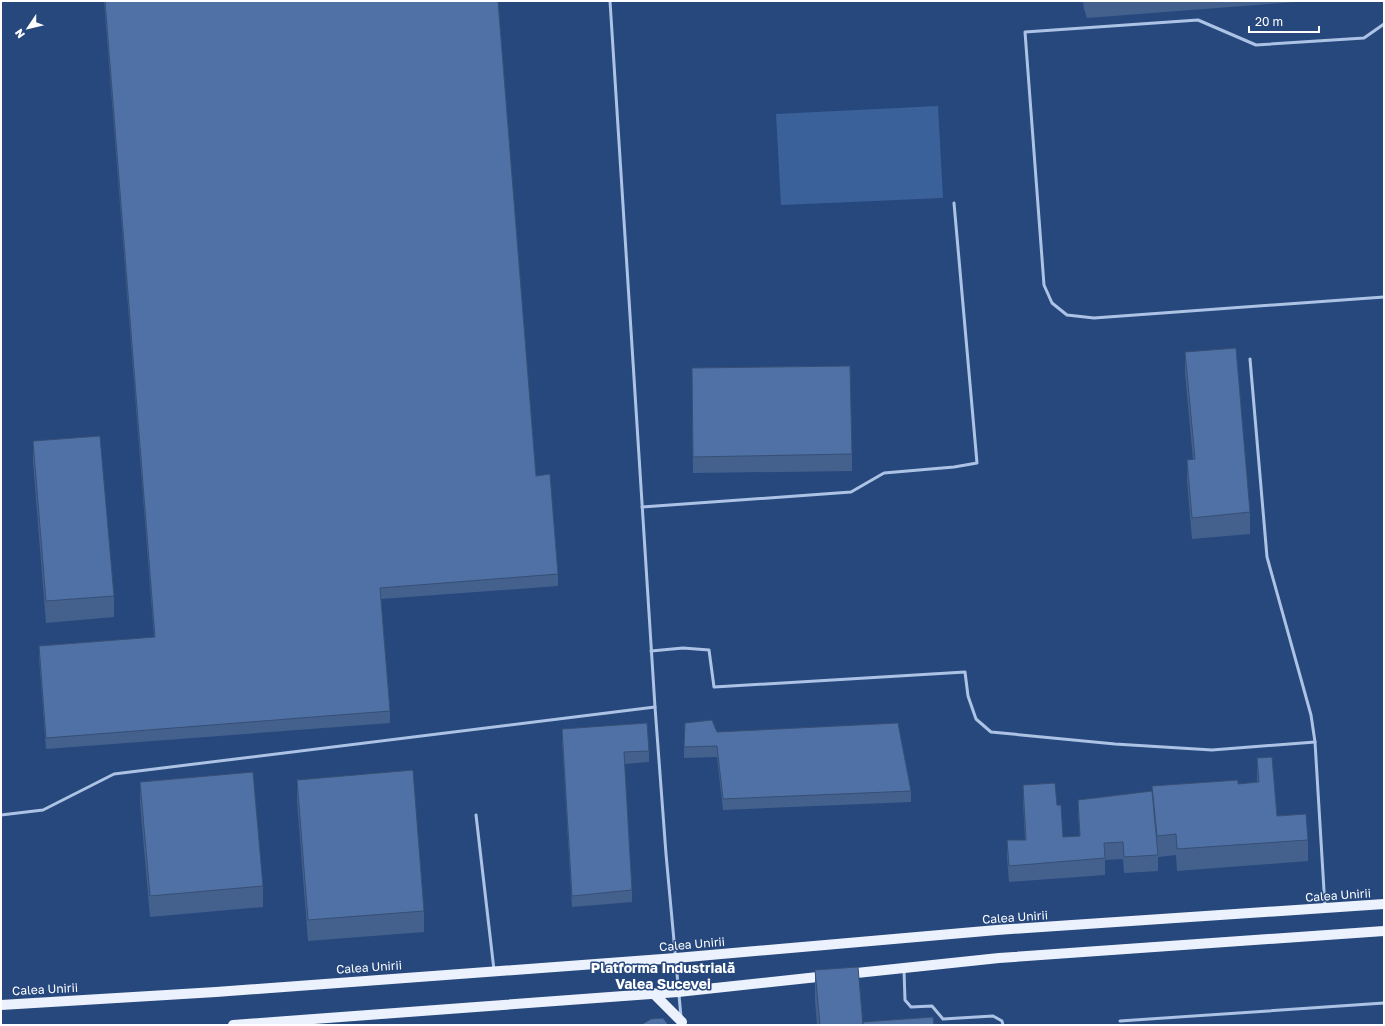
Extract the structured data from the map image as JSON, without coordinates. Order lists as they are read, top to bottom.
{
  "streets": {
    "main road": ["Calea Unirii"]
  },
  "districts": ["Platforma Industrială Valea Sucevei"],
  "scale_bar": "20 m",
  "north": "bottom left"
}
